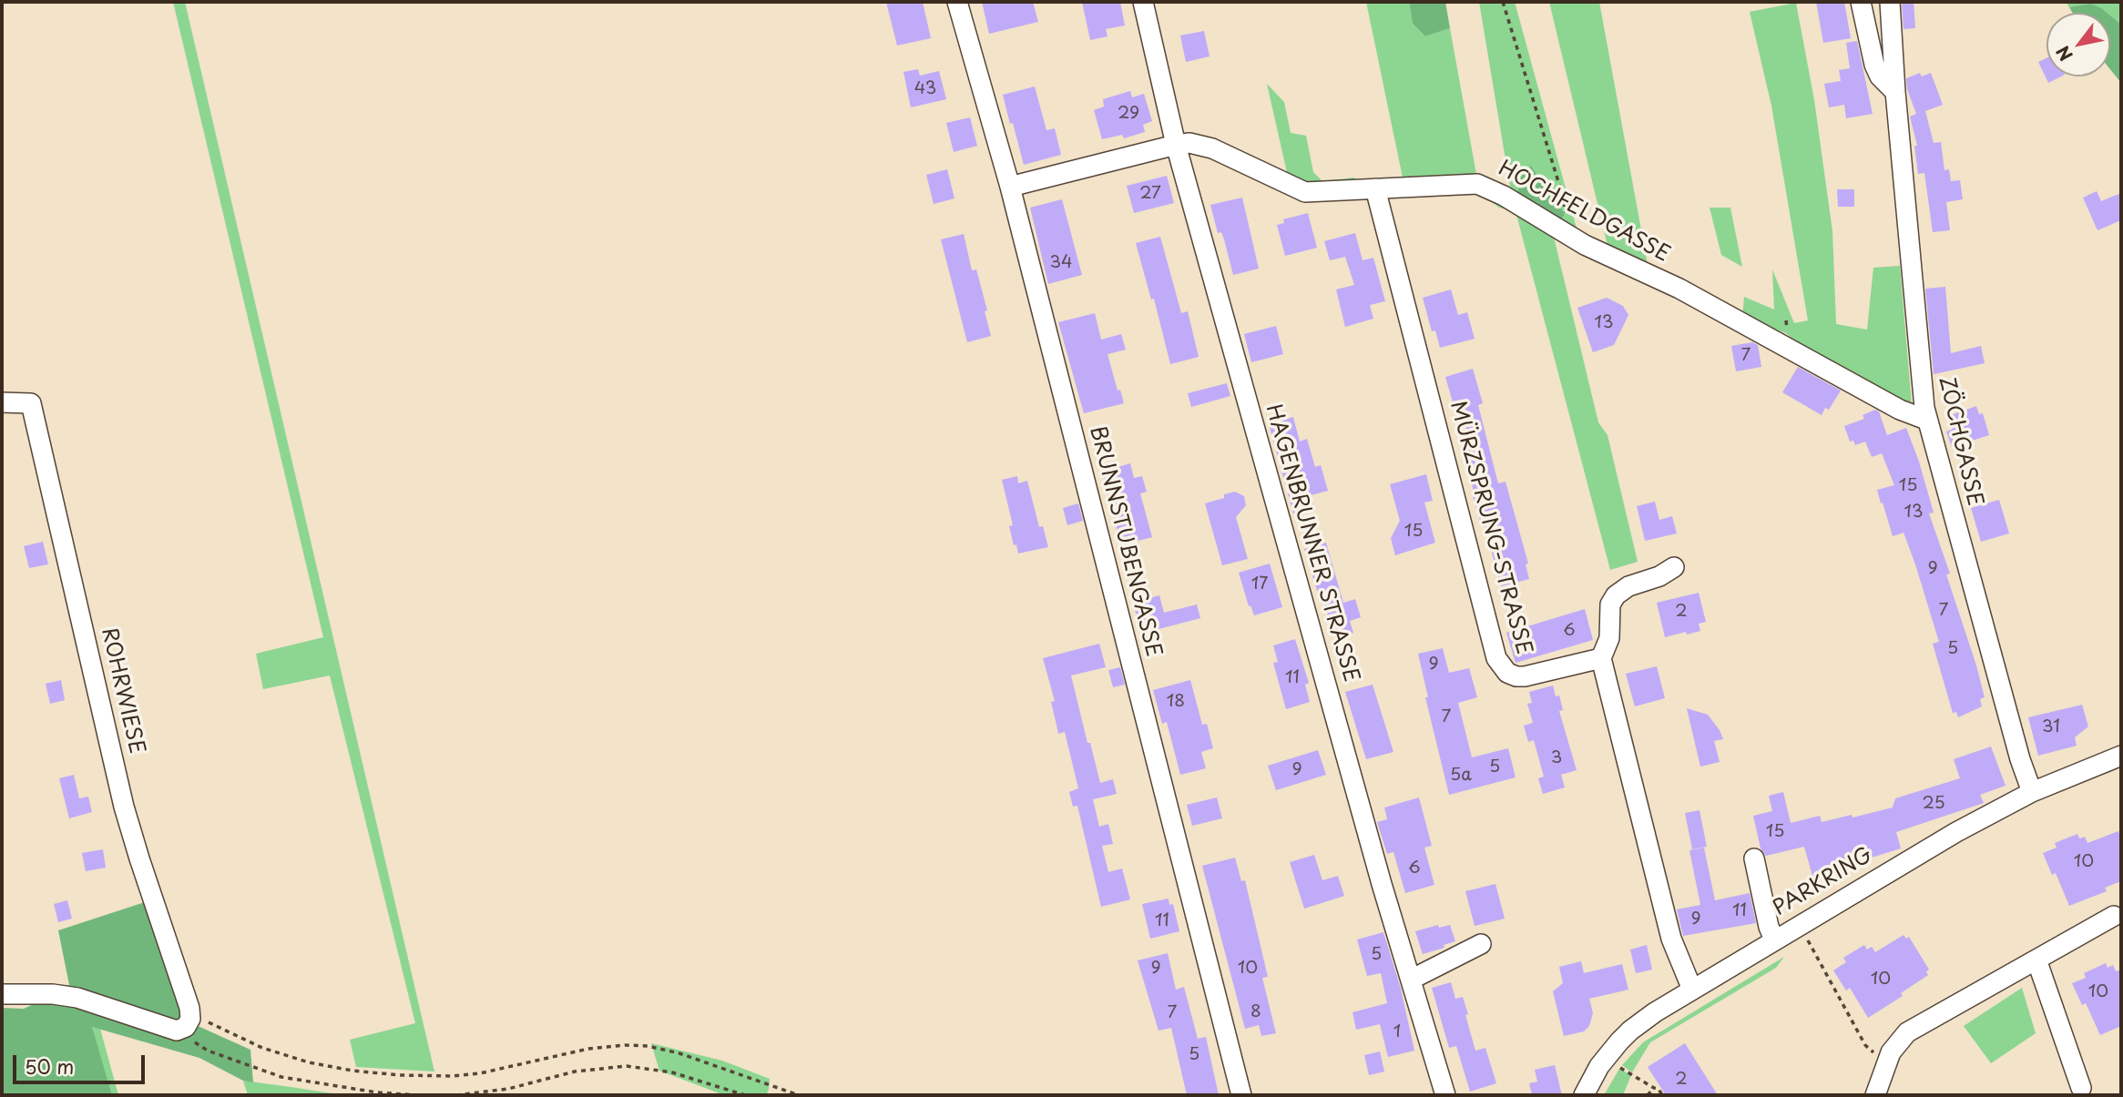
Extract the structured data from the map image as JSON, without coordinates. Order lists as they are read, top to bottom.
{
  "streets": {
    "street": [
      "HOCHFELDGASSE",
      "ZÖCHGASSE",
      "MÜRZSPRUNG-STRASSE",
      "BRUNNSTUBENGASSE",
      "HAGENBRUNNER STRASSE",
      "ROHRWIESE",
      "PARKRING"
    ]
  },
  "crossings": [
    ["HOCHFELDGASSE", "ZÖCHGASSE"],
    ["HOCHFELDGASSE", "MÜRZSPRUNG-STRASSE"],
    ["HOCHFELDGASSE", "BRUNNSTUBENGASSE"],
    ["HOCHFELDGASSE", "HAGENBRUNNER STRASSE"],
    ["ZÖCHGASSE", "PARKRING"]
  ],
  "house_numbers": [
    "43",
    "29",
    "27",
    "34",
    "13",
    "7",
    "15",
    "13",
    "15",
    "9",
    "17",
    "7",
    "2",
    "6",
    "5",
    "9",
    "11",
    "18",
    "7",
    "31",
    "3",
    "5",
    "9",
    "5a",
    "25",
    "15",
    "10",
    "6",
    "11",
    "9",
    "11",
    "5",
    "9",
    "10",
    "10",
    "10",
    "8",
    "7",
    "1",
    "5",
    "2"
  ],
  "scale_bar": "50 m",
  "north": "bottom left"
}
